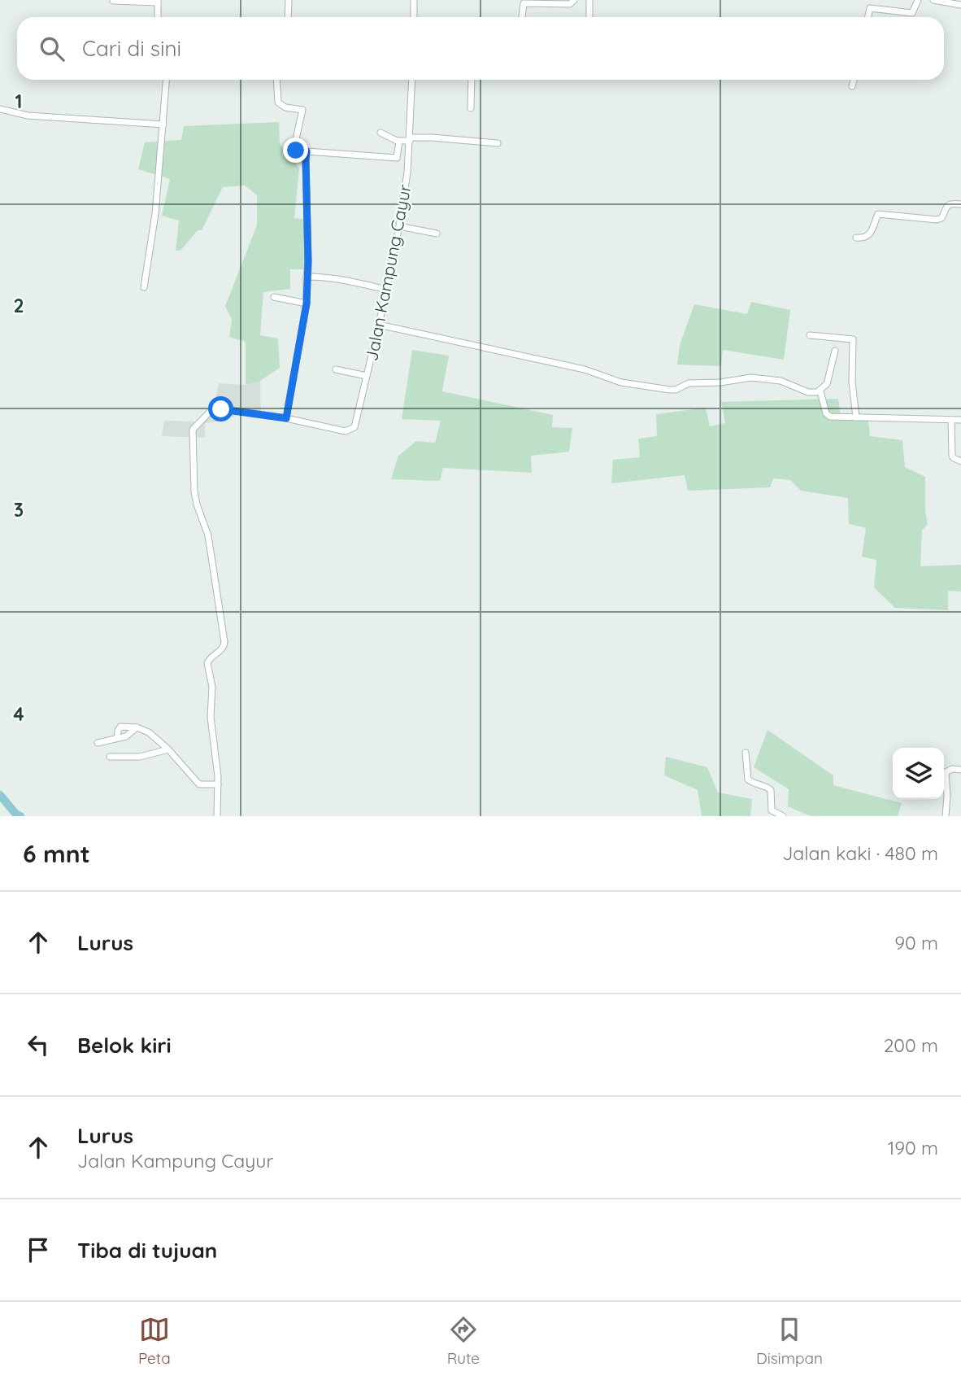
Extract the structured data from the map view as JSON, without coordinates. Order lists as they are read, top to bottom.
{
  "streets": {
    "street": ["Jalan Kampung Cayur"]
  },
  "page": {
    "search": "Cari di sini",
    "heading": ["6 mnt", "Jalan kaki · 480 m"],
    "list": [
      ["Lurus", "90 m"],
      ["Belok kiri", "200 m"],
      ["Lurus", "Jalan Kampung Cayur", "190 m"],
      "Tiba di tujuan"
    ],
    "nav": ["Peta", "Rute", "Disimpan"]
  },
  "grid": {
    "rows": [
      "1",
      "2",
      "3",
      "4"
    ]
  }
}
